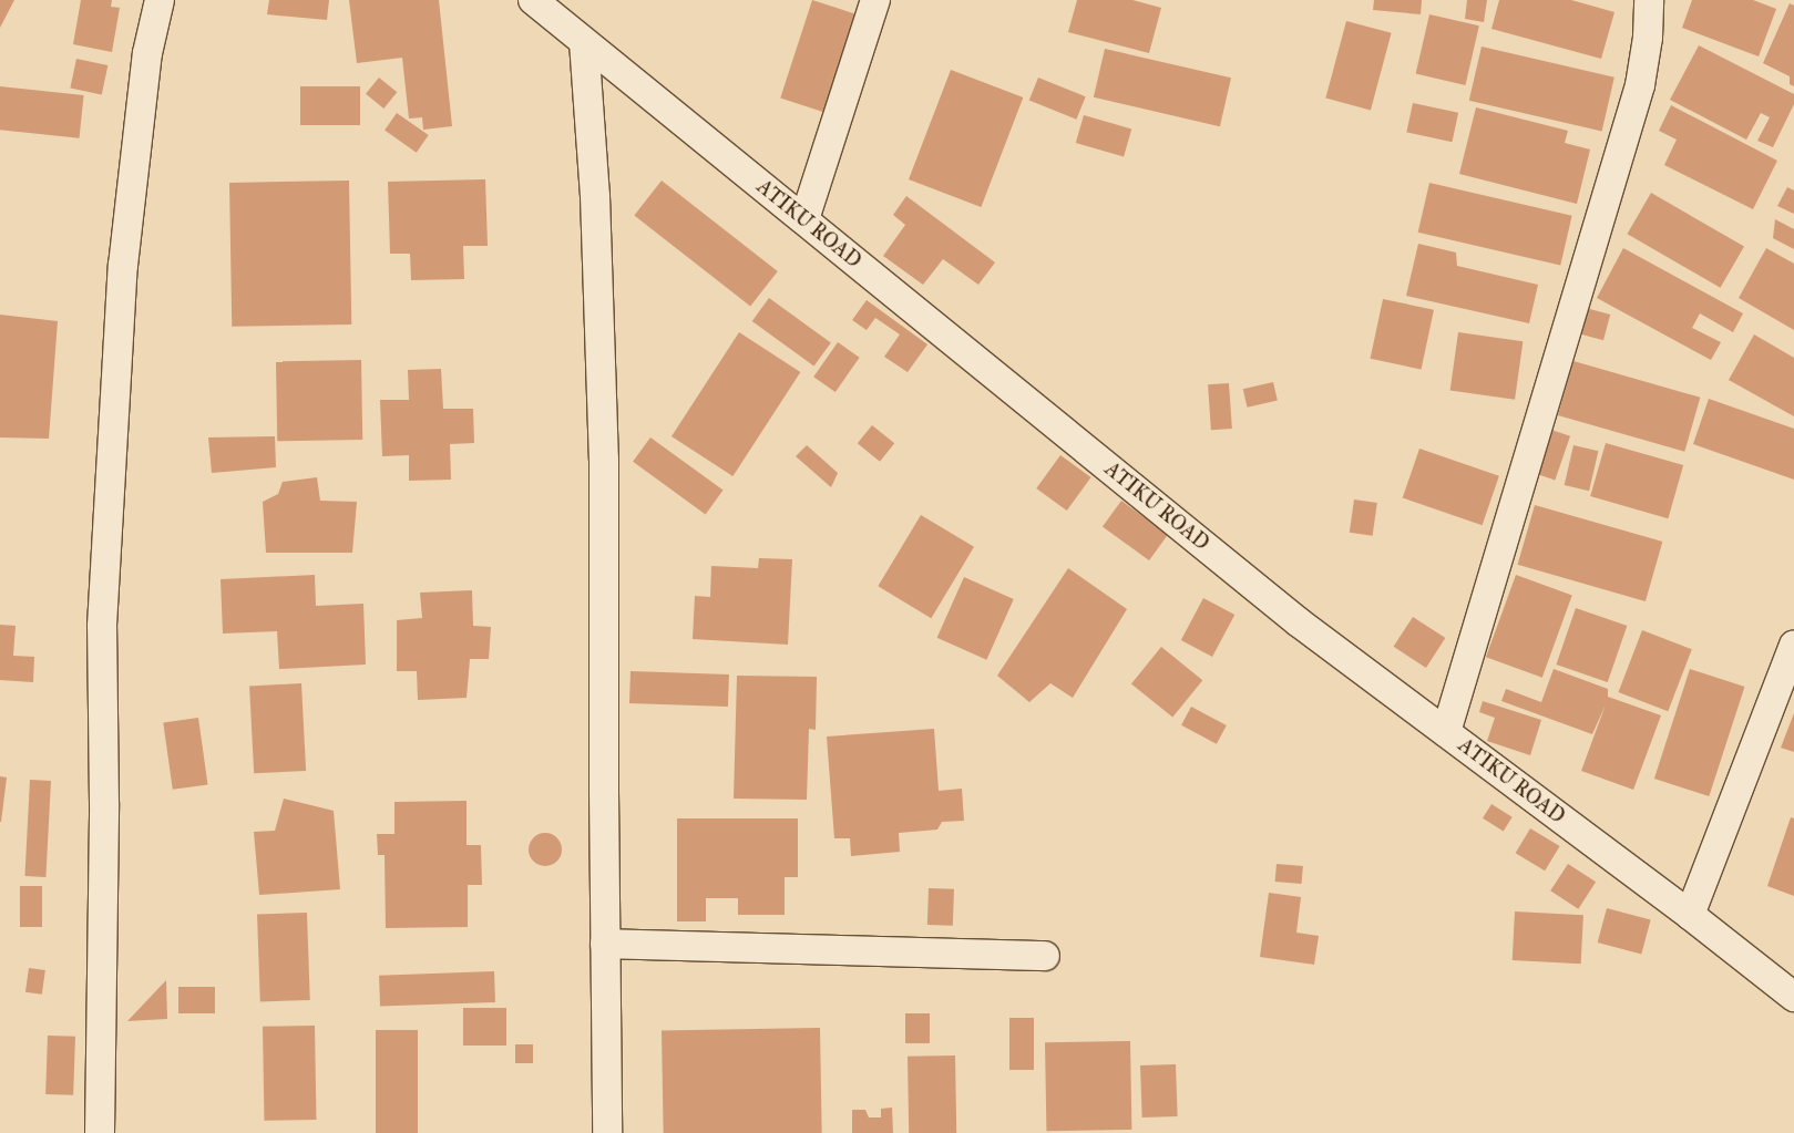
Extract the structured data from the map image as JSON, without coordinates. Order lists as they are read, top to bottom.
{
  "streets": {
    "street": ["ATIKU ROAD"]
  }
}
